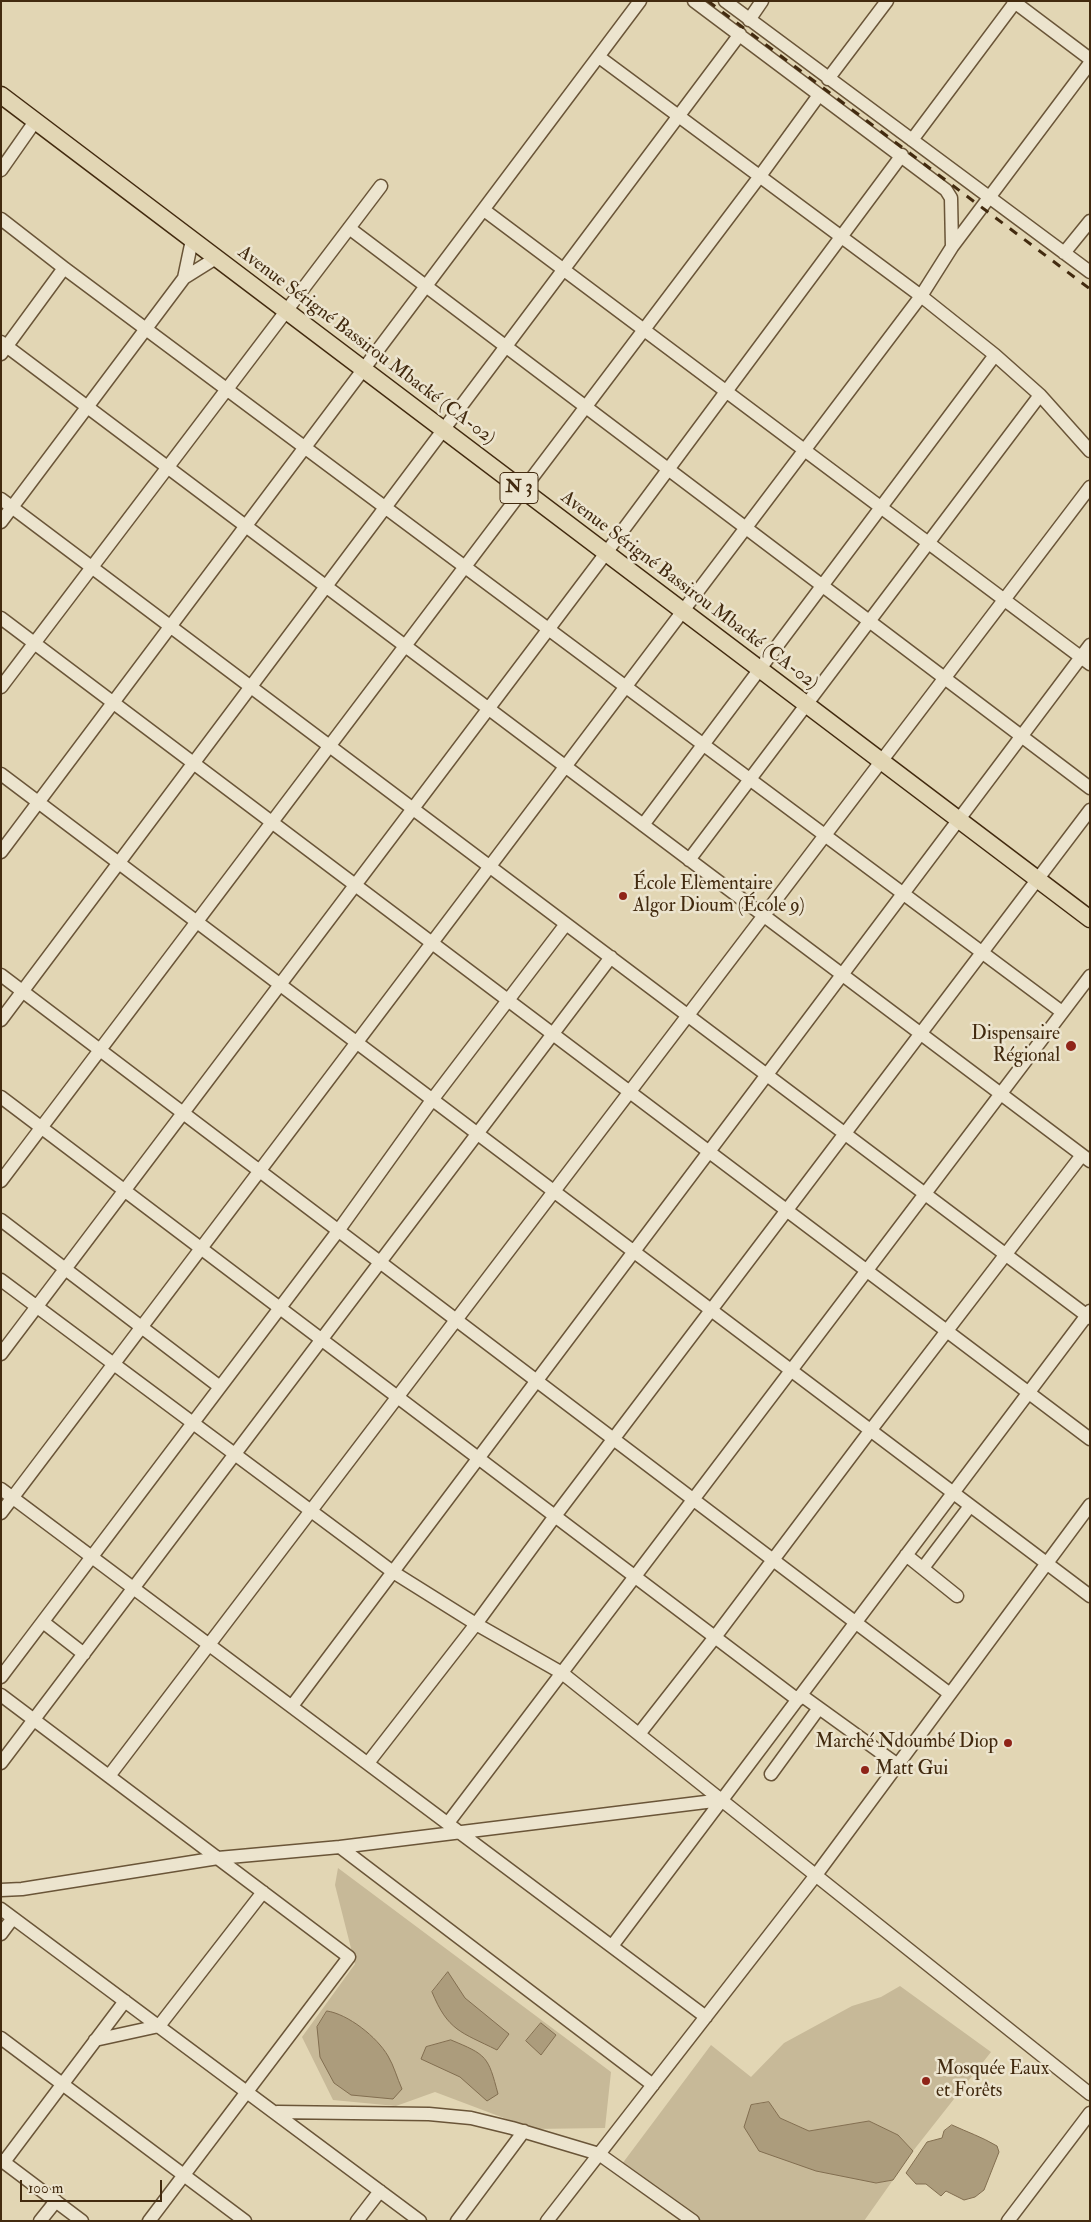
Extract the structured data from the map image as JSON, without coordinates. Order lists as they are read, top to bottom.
{
  "streets": {
    "main road": ["Avenue Sérigné Bassirou Mbacké (CA-02)", "N 3"]
  },
  "places": [
    "École Elementaire Algor Dioum (École 9)",
    "Dispensaire Régional",
    "Marché Ndoumbé Diop",
    "Matt Gui",
    "Mosquée Eaux et Forêts"
  ],
  "scale_bar": "100 m"
}
